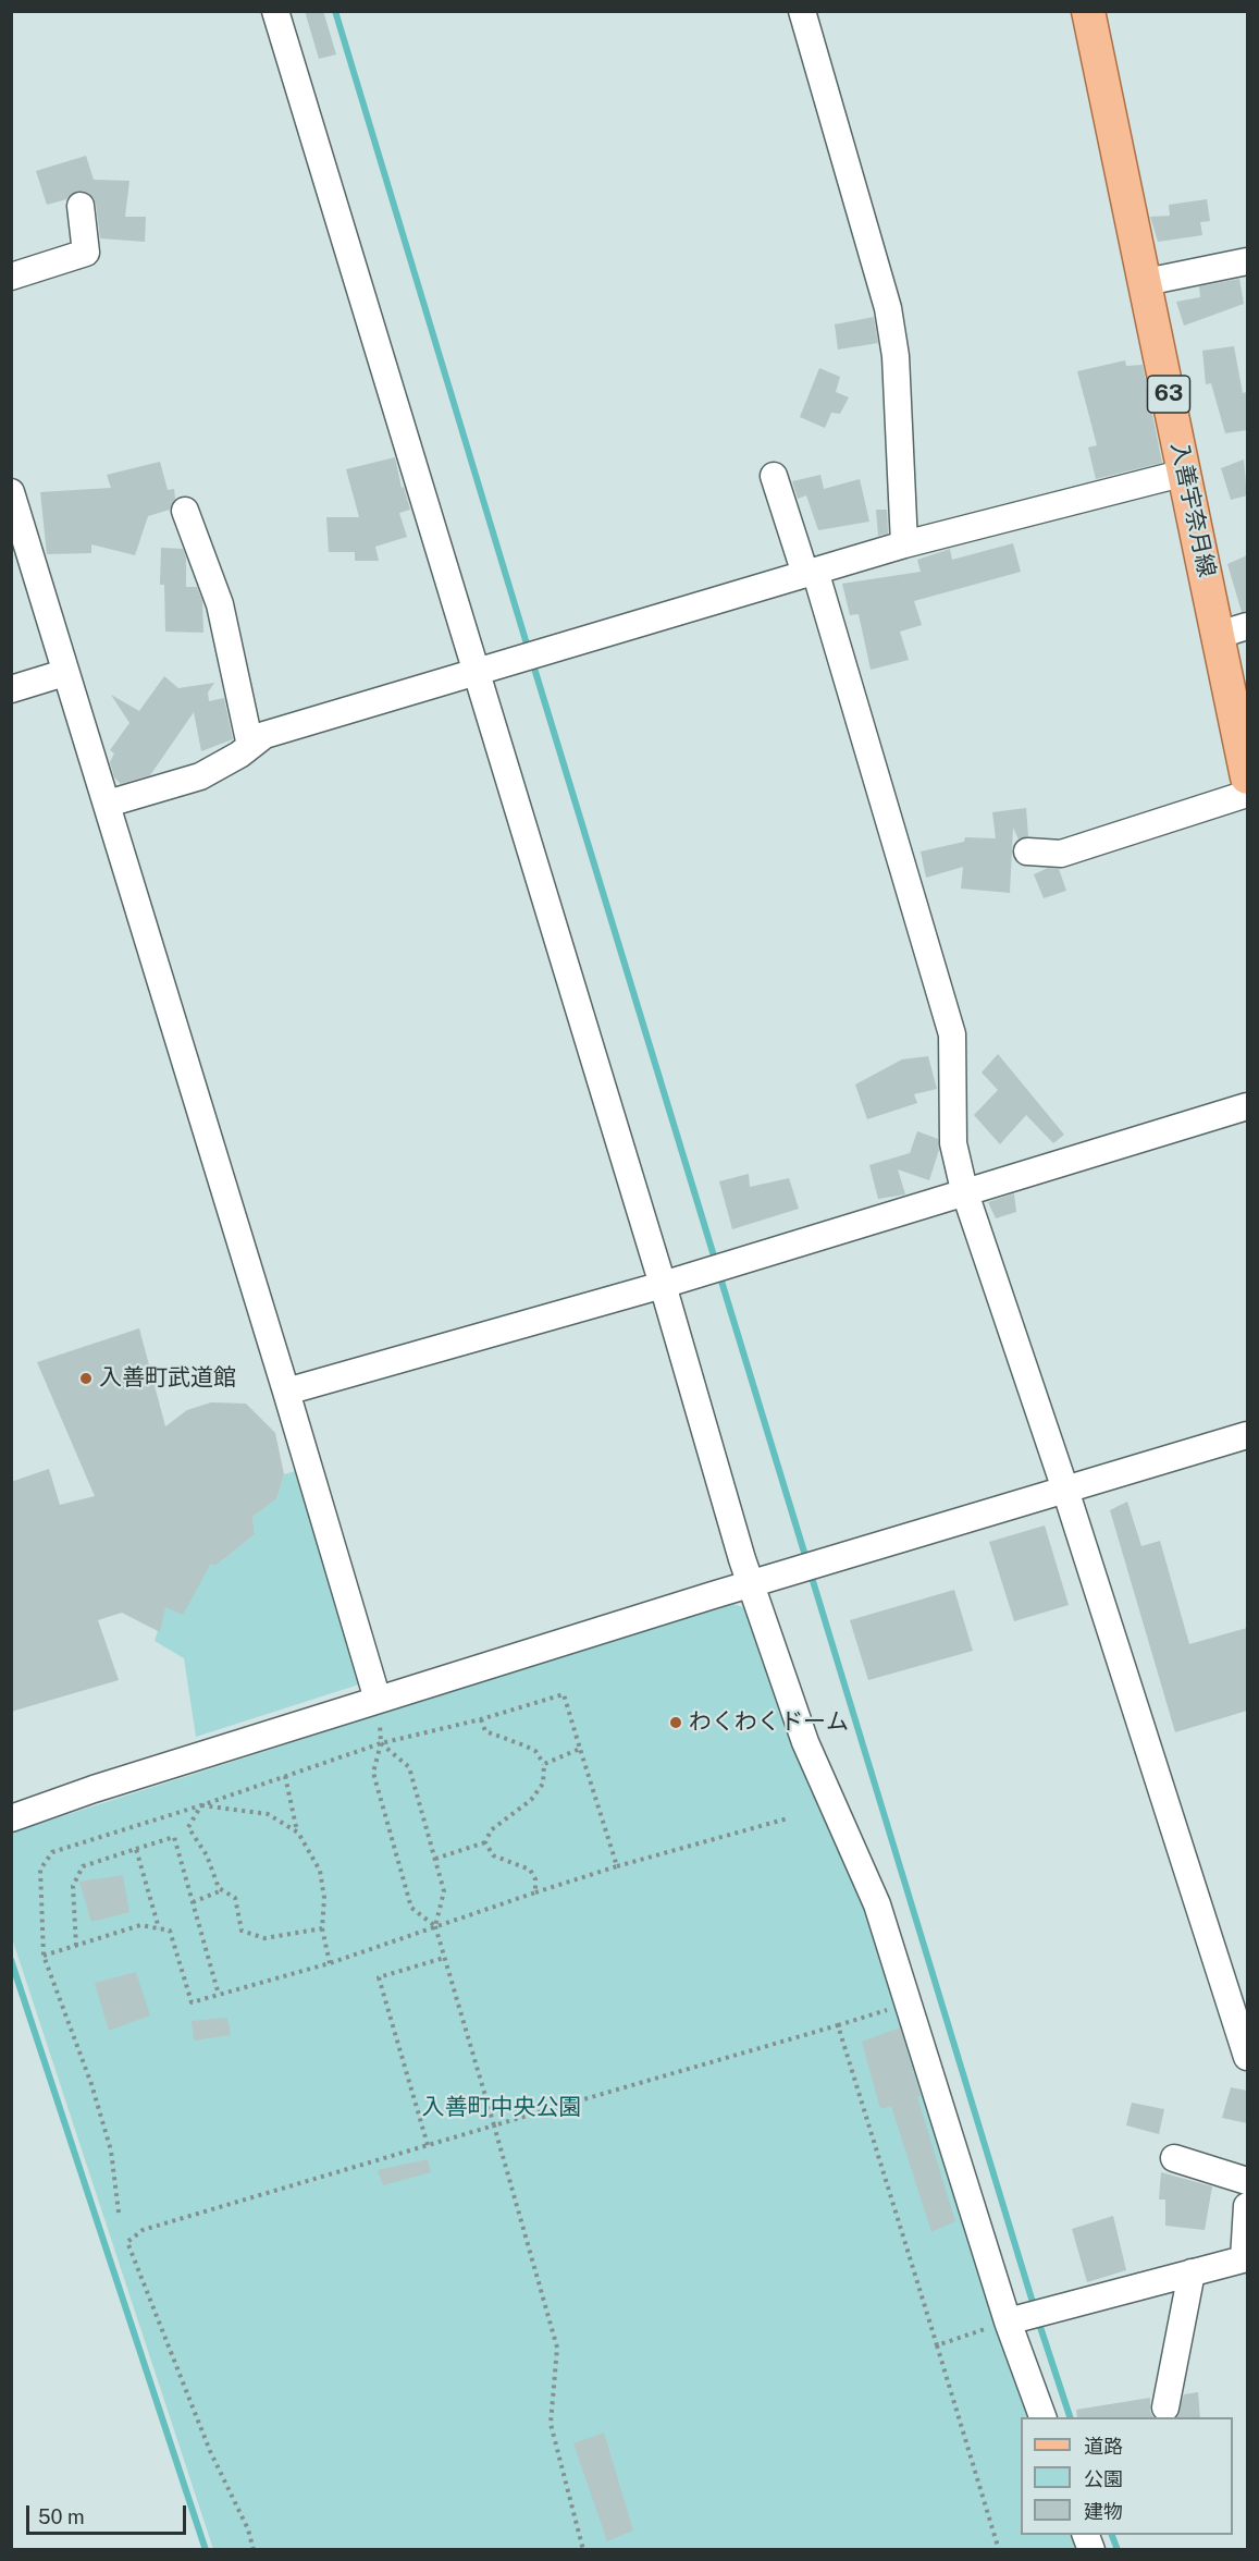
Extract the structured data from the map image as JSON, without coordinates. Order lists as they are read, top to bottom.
{
  "streets": {
    "main road": ["63", "入善宇奈月線"]
  },
  "parks": ["入善町中央公園"],
  "places": ["入善町武道館", "わくわくドーム"],
  "legend": ["道路", "公園", "建物"],
  "scale_bar": "50 m"
}
